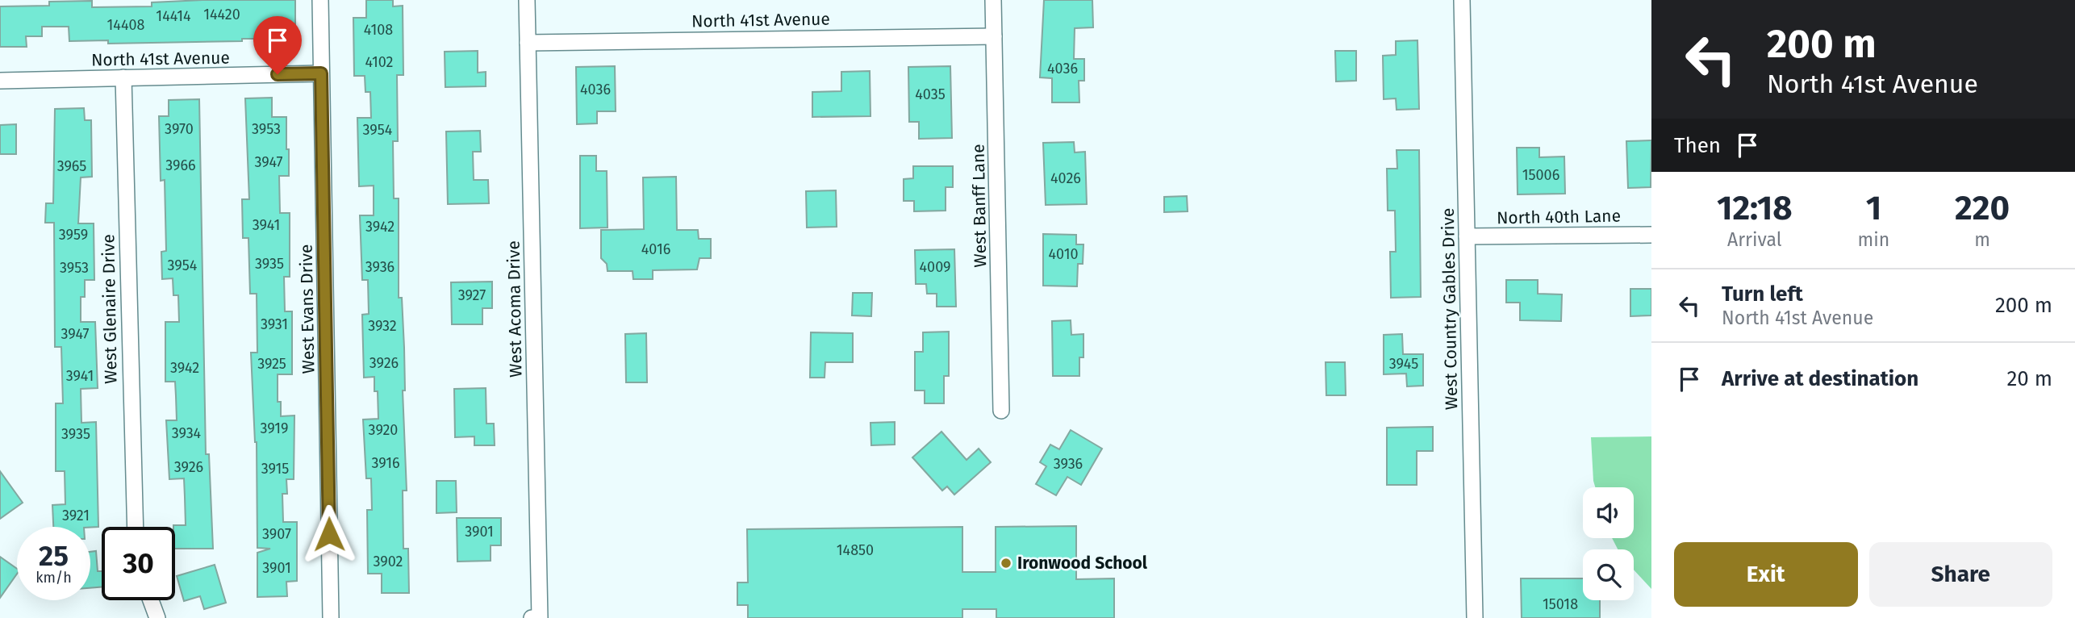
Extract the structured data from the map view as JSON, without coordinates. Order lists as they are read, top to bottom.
{
  "streets": {
    "street": [
      "North 41st Avenue",
      "West Banff Lane",
      "North 40th Lane",
      "West Glenaire Drive",
      "West Evans Drive",
      "West Acoma Drive",
      "West Country Gables Drive"
    ]
  },
  "crossings": [
    ["North 41st Avenue", "West Banff Lane"],
    ["North 41st Avenue", "West Glenaire Drive"],
    ["North 41st Avenue", "West Evans Drive"],
    ["North 41st Avenue", "West Acoma Drive"],
    ["North 40th Lane", "West Country Gables Drive"]
  ],
  "places": ["Ironwood School"],
  "house_numbers": [
    "14420",
    "14414",
    "14408",
    "4108",
    "4102",
    "4036",
    "4036",
    "4035",
    "3970",
    "3953",
    "3954",
    "3947",
    "3966",
    "3965",
    "15006",
    "4026",
    "3941",
    "3942",
    "3959",
    "4016",
    "4010",
    "3935",
    "3954",
    "3936",
    "4009",
    "3953",
    "3927",
    "3931",
    "3932",
    "3947",
    "3926",
    "3925",
    "3945",
    "3942",
    "3941",
    "3919",
    "3920",
    "3934",
    "3935",
    "3916",
    "3936",
    "3926",
    "3915",
    "3921",
    "3901",
    "3907",
    "14850",
    "3902",
    "3901",
    "15018"
  ],
  "page": {
    "turn": ["200 m", "North 41st Avenue"],
    "then": "Then",
    "eta": [
      "12:18",
      "Arrival",
      "1",
      "min",
      "220",
      "m"
    ],
    "list": [
      {
        "name": "Turn left",
        "note": "North 41st Avenue",
        "value": "200 m"
      },
      {
        "name": "Arrive at destination",
        "value": "20 m"
      }
    ],
    "speed": "25 km/h",
    "limit": "30",
    "buttons": ["Exit", "Share"]
  }
}
